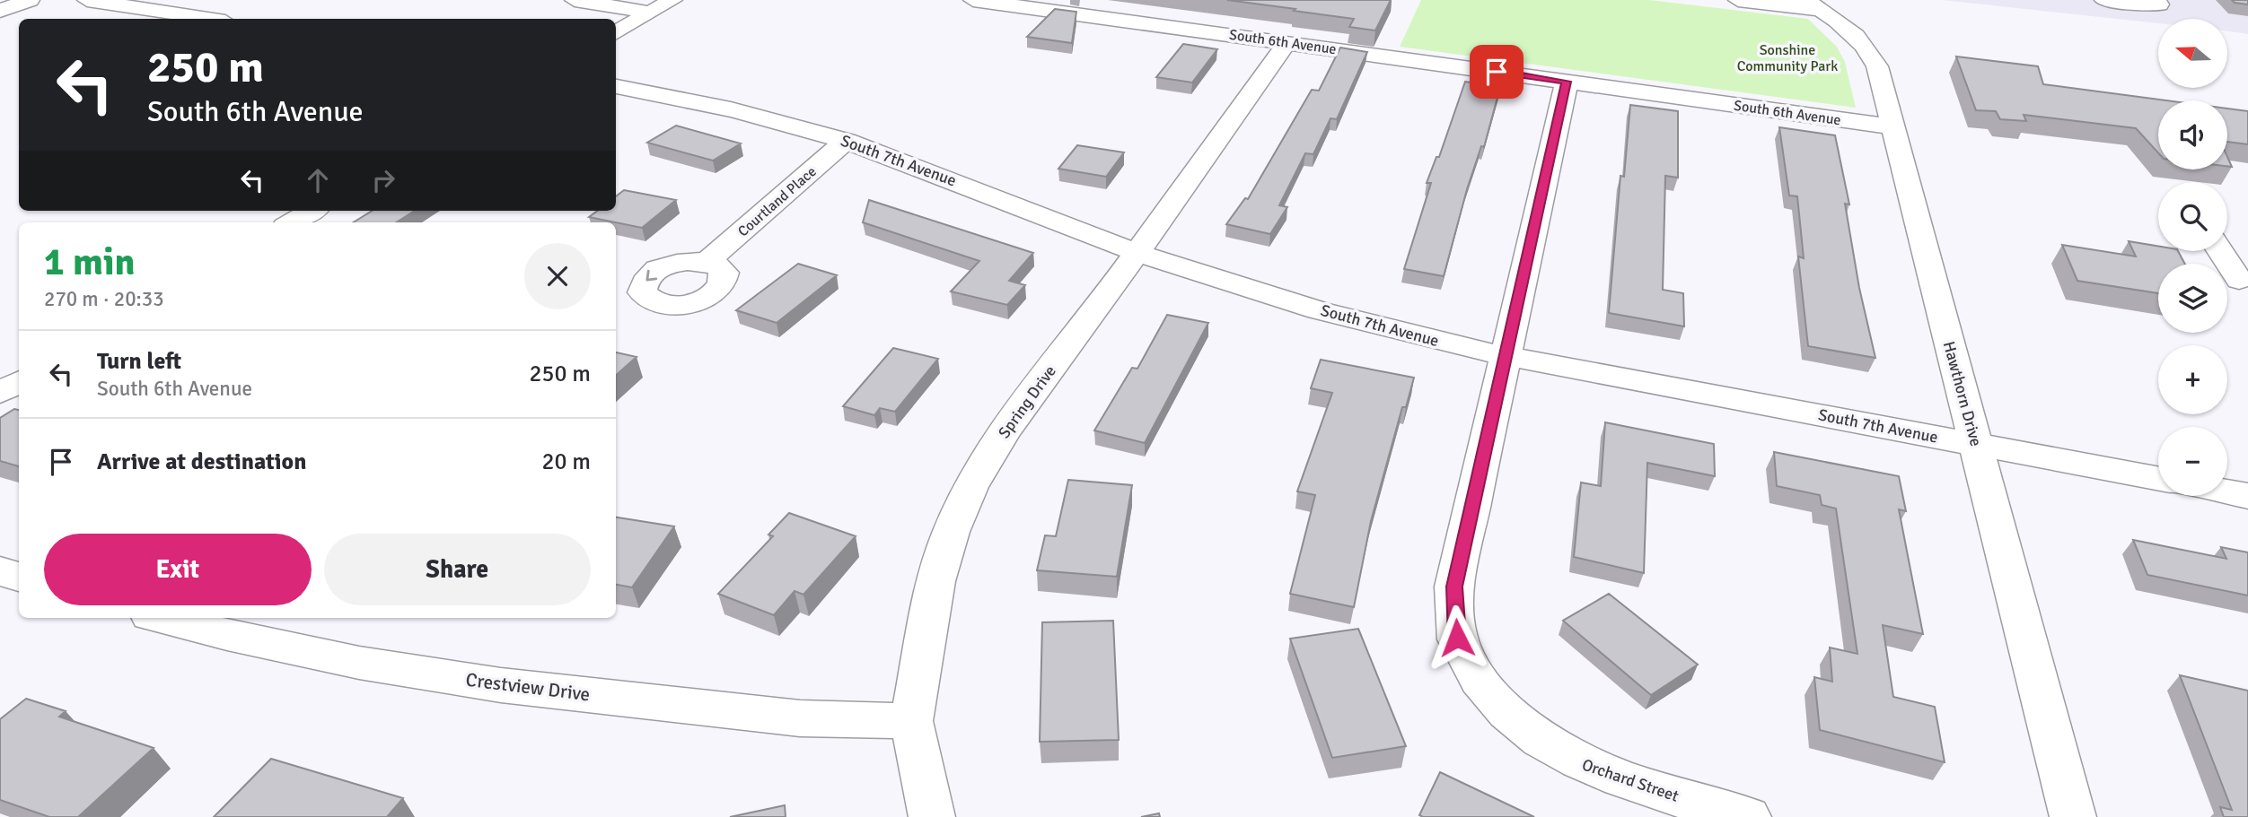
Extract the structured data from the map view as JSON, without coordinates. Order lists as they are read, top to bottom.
{
  "streets": {
    "street": [
      "South 6th Avenue",
      "South 7th Avenue",
      "Courtland Place",
      "Hawthorn Drive",
      "Spring Drive",
      "Crestview Drive",
      "Orchard Street"
    ]
  },
  "crossings": [
    ["South 6th Avenue", "Hawthorn Drive"],
    ["South 6th Avenue", "Spring Drive"],
    ["South 6th Avenue", "Orchard Street"],
    ["South 7th Avenue", "Courtland Place"],
    ["South 7th Avenue", "Hawthorn Drive"],
    ["South 7th Avenue", "Spring Drive"],
    ["South 7th Avenue", "Orchard Street"],
    ["Spring Drive", "Crestview Drive"]
  ],
  "parks": ["Sonshine Community Park"],
  "north": "left",
  "page": {
    "map_buttons": ["+", "−"],
    "turn": ["250 m", "South 6th Avenue"],
    "heading": ["1 min", "270 m · 20:33"],
    "list": [
      {
        "name": "Turn left",
        "note": "South 6th Avenue",
        "value": "250 m"
      },
      {
        "name": "Arrive at destination",
        "value": "20 m"
      }
    ],
    "buttons": ["Exit", "Share"]
  }
}
